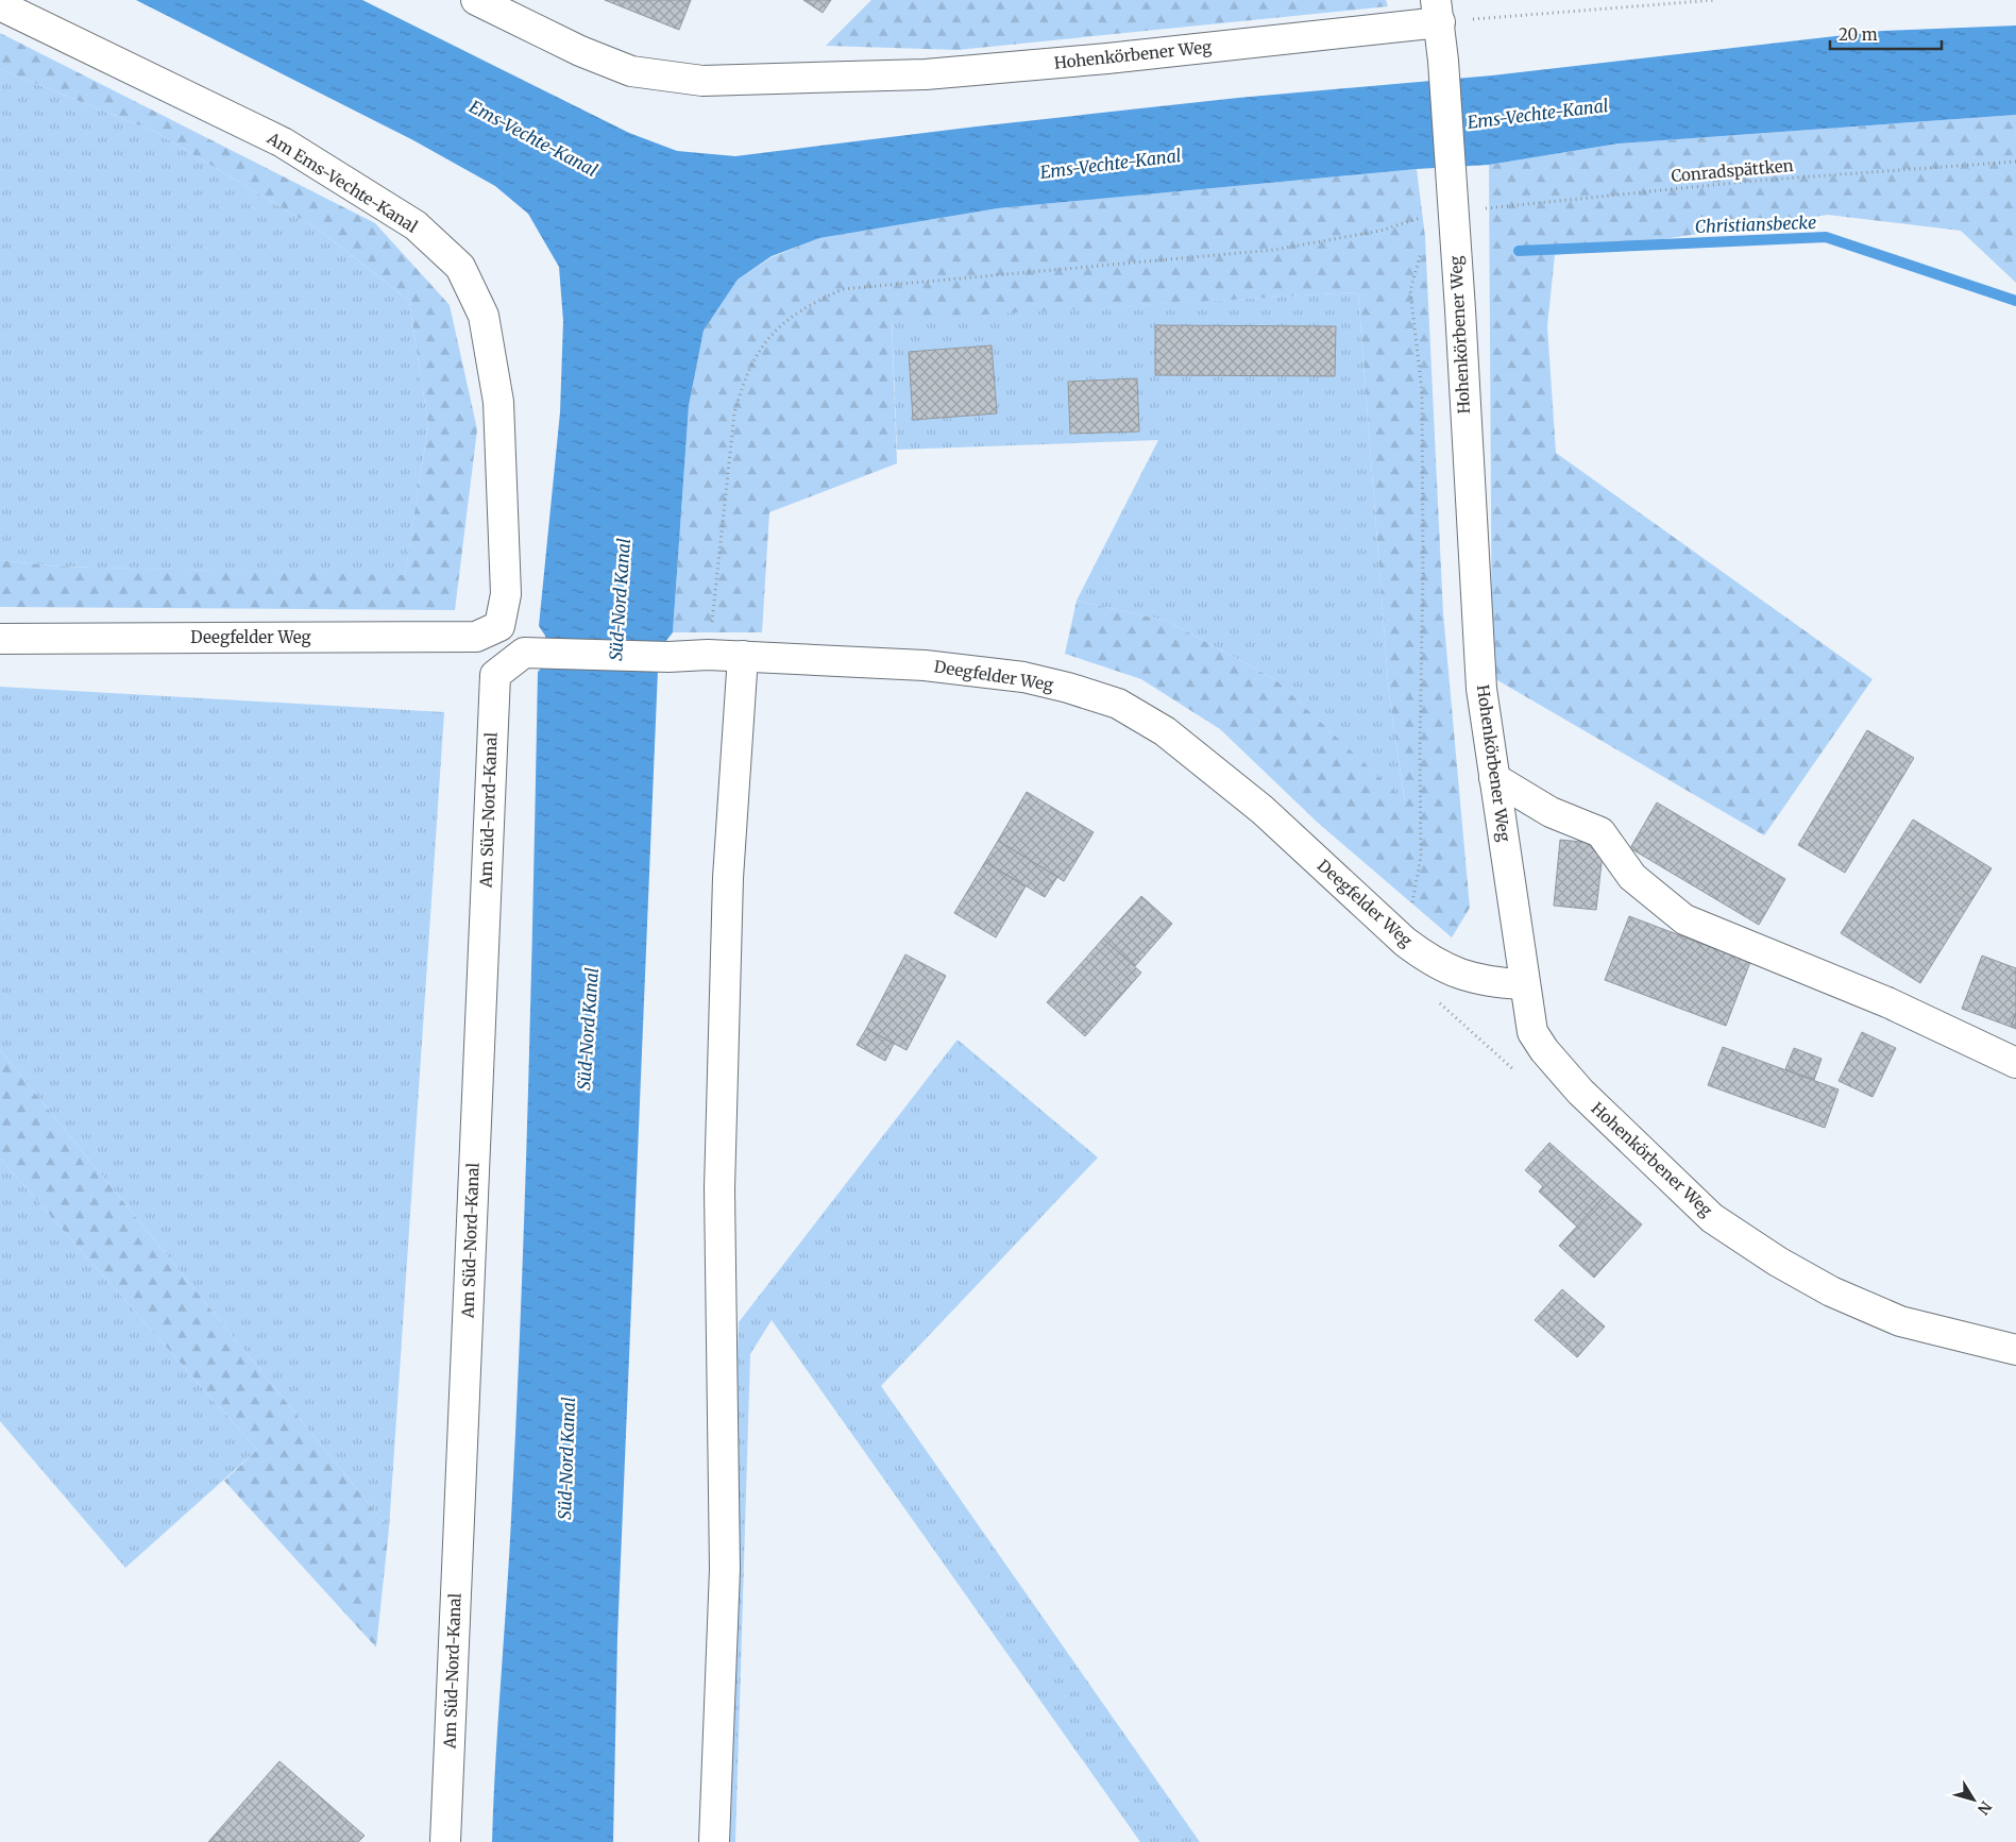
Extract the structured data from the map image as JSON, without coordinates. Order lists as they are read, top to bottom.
{
  "streets": {
    "street": [
      "Hohenkörbener Weg",
      "Am Ems-Vechte-Kanal",
      "Deegfelder Weg",
      "Am Süd-Nord-Kanal"
    ],
    "path": ["Conradspättken"]
  },
  "crossings": [
    ["Hohenkörbener Weg", "Conradspättken"],
    ["Hohenkörbener Weg", "Deegfelder Weg"],
    ["Am Ems-Vechte-Kanal", "Deegfelder Weg"],
    ["Deegfelder Weg", "Am Süd-Nord-Kanal"]
  ],
  "water": ["Ems-Vechte-Kanal", "Christiansbecke", "Süd-Nord Kanal"],
  "scale_bar": "20 m",
  "north": "bottom right"
}
